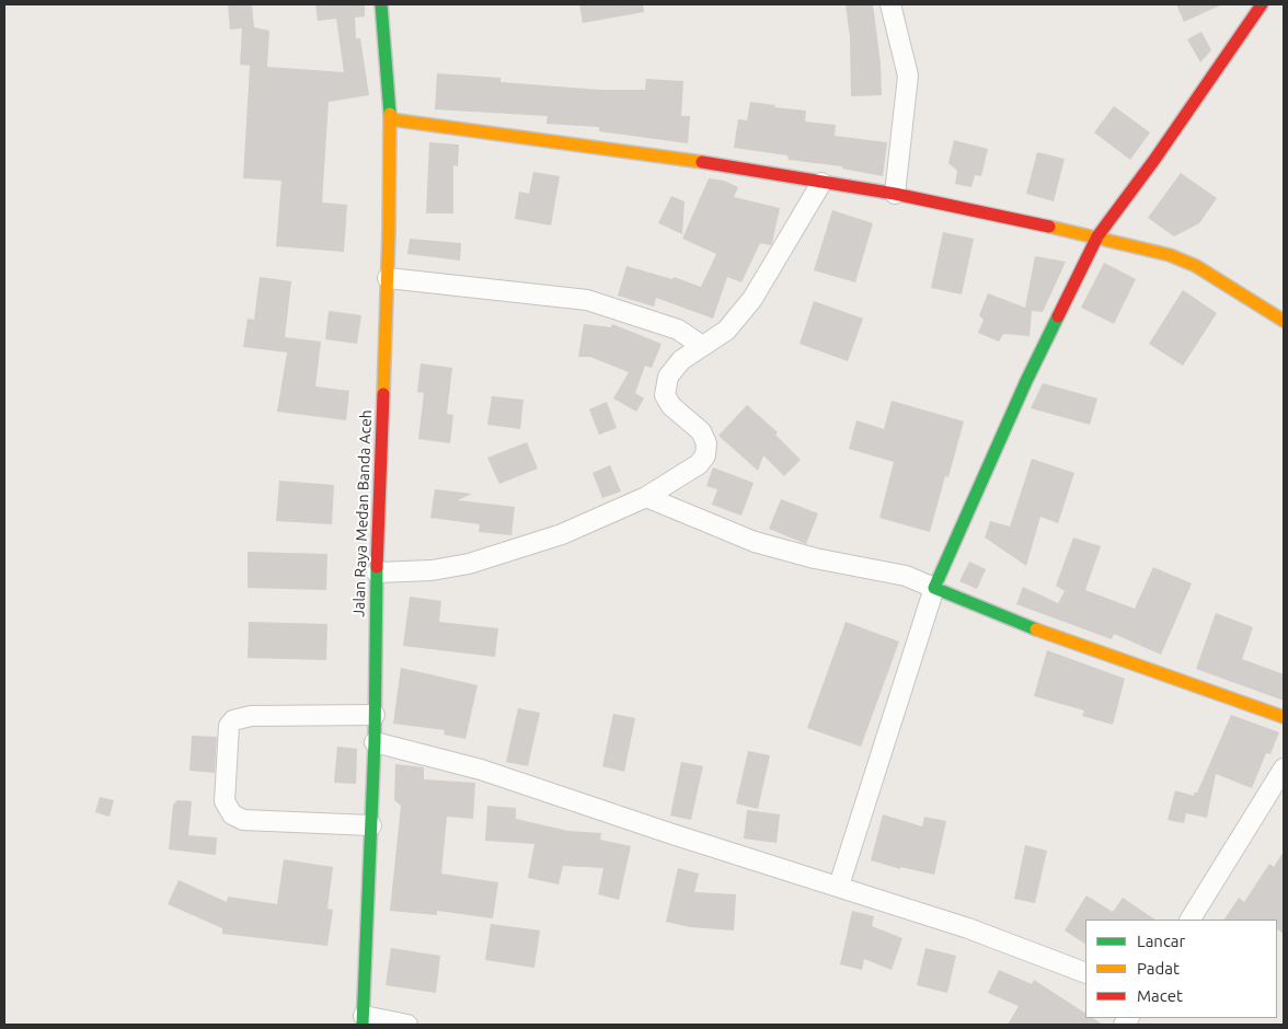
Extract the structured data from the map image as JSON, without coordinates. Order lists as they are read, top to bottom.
{
  "streets": {
    "main road": ["Jalan Raya Medan Banda Aceh"]
  },
  "legend": ["Lancar", "Padat", "Macet"]
}
